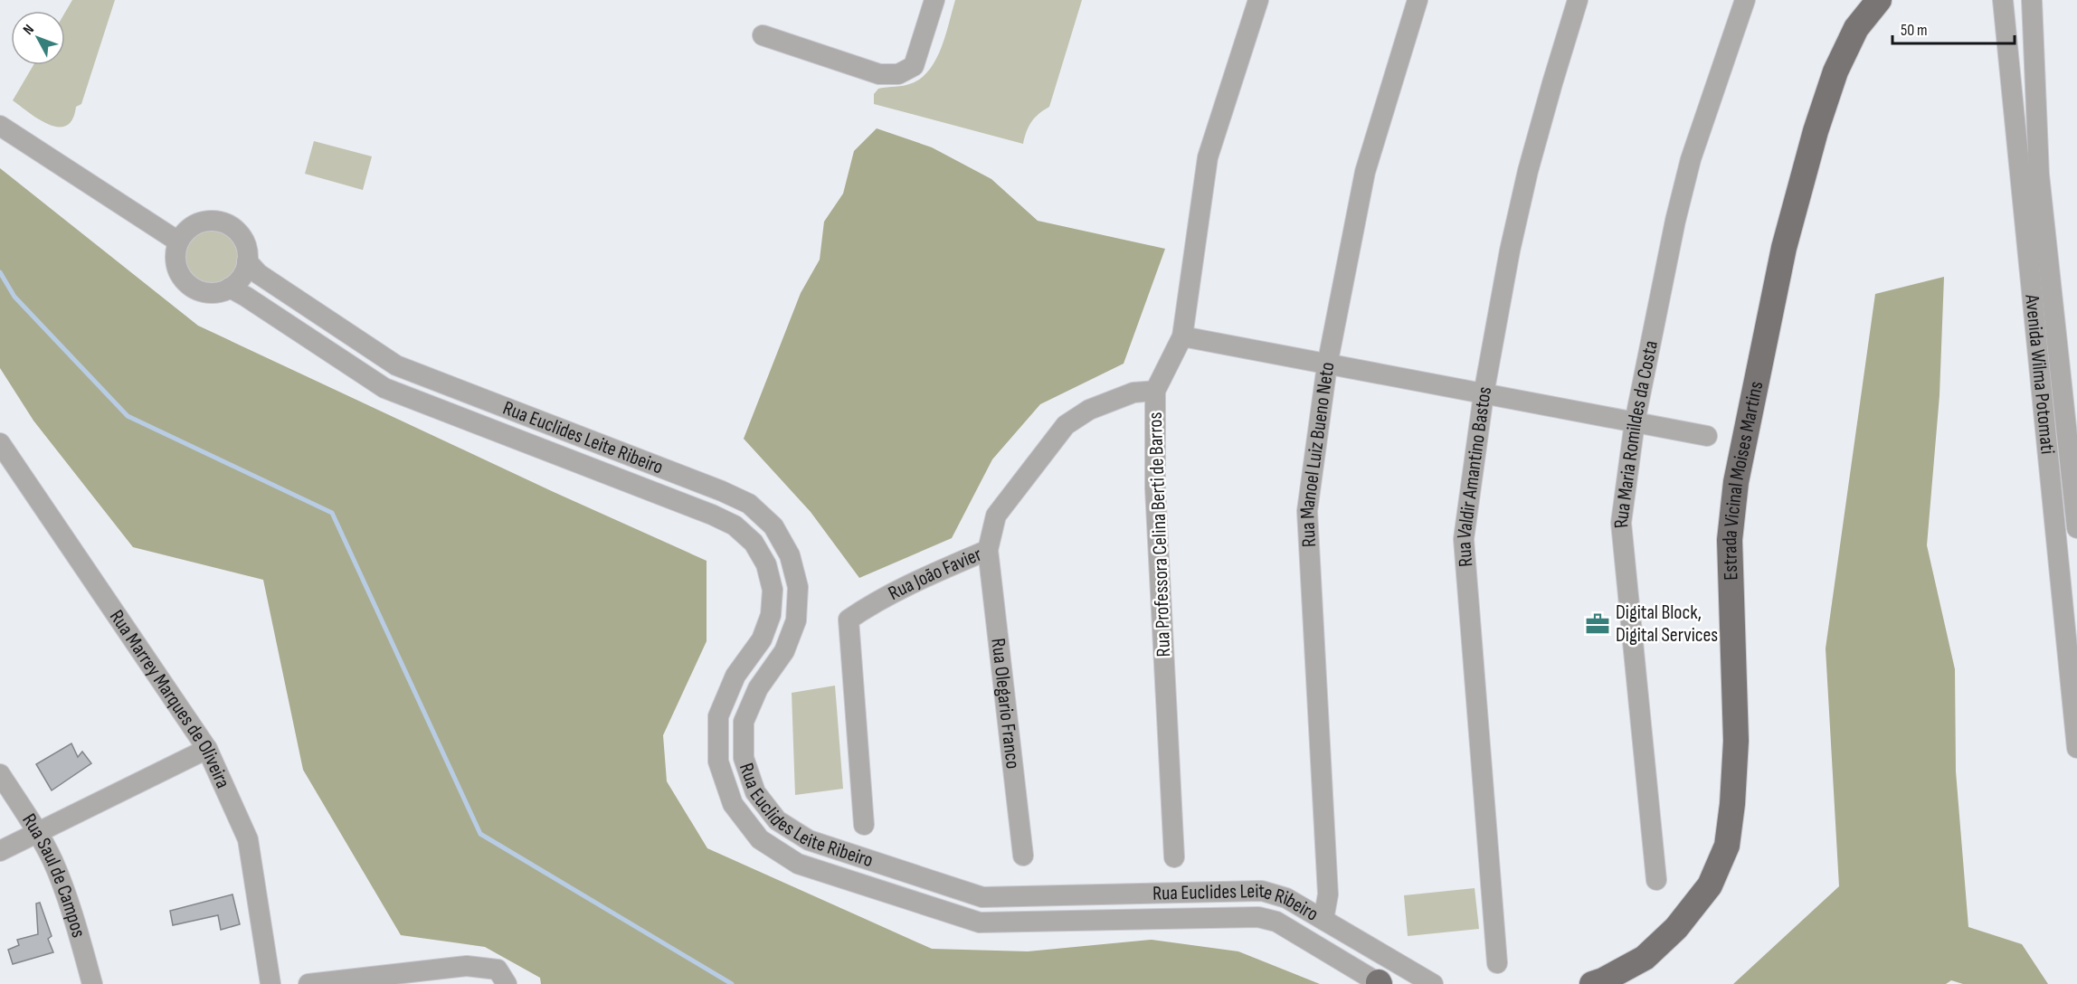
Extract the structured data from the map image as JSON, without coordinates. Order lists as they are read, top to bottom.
{
  "streets": {
    "main road": ["Estrada Vicinal Moises Martins"],
    "street": [
      "Avenida Wilma Potomati",
      "Rua Maria Romildes da Costa",
      "Rua Euclides Leite Ribeiro",
      "Rua Manoel Luiz Bueno Neto",
      "Rua Valdir Amantino Bastos",
      "Rua Professora Celina Berti de Barros",
      "Rua João Favier",
      "Rua Marrey Marques de Oliveira",
      "Rua Olegario Franco",
      "Rua Saul de Campos"
    ]
  },
  "crossings": [
    ["Rua Euclides Leite Ribeiro", "Rua Manoel Luiz Bueno Neto"],
    ["Rua Professora Celina Berti de Barros", "Rua João Favier"],
    ["Rua João Favier", "Rua Olegario Franco"]
  ],
  "places": {
    "office": ["Digital Block, Digital Services"]
  },
  "scale_bar": "50 m",
  "north": "top left"
}
